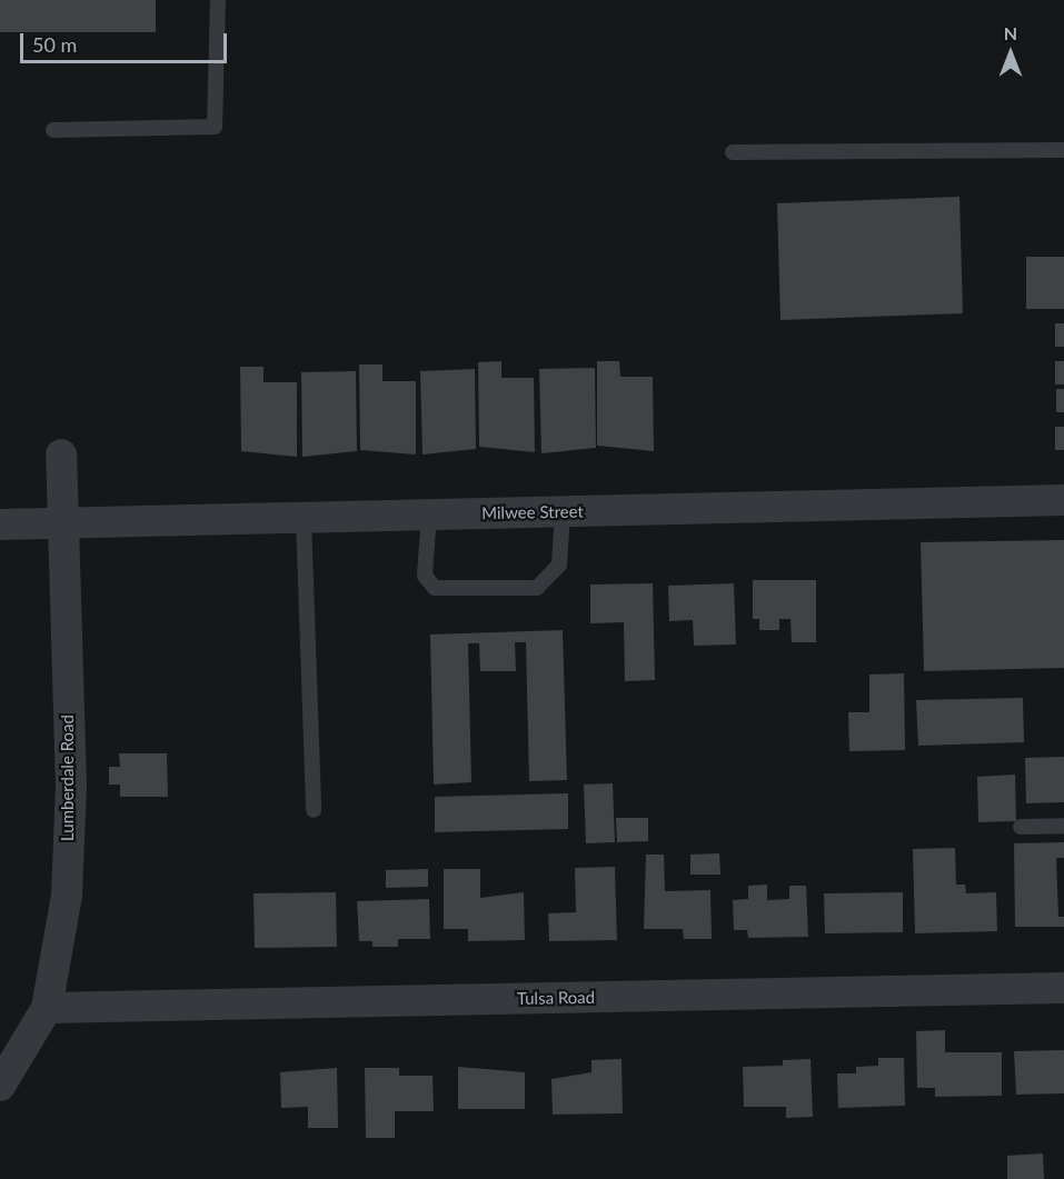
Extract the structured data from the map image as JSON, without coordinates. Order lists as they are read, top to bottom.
{
  "streets": {
    "street": ["Milwee Street", "Lumberdale Road", "Tulsa Road"]
  },
  "crossings": [
    ["Milwee Street", "Lumberdale Road"],
    ["Lumberdale Road", "Tulsa Road"]
  ],
  "scale_bar": "50 m",
  "north": "top"
}
